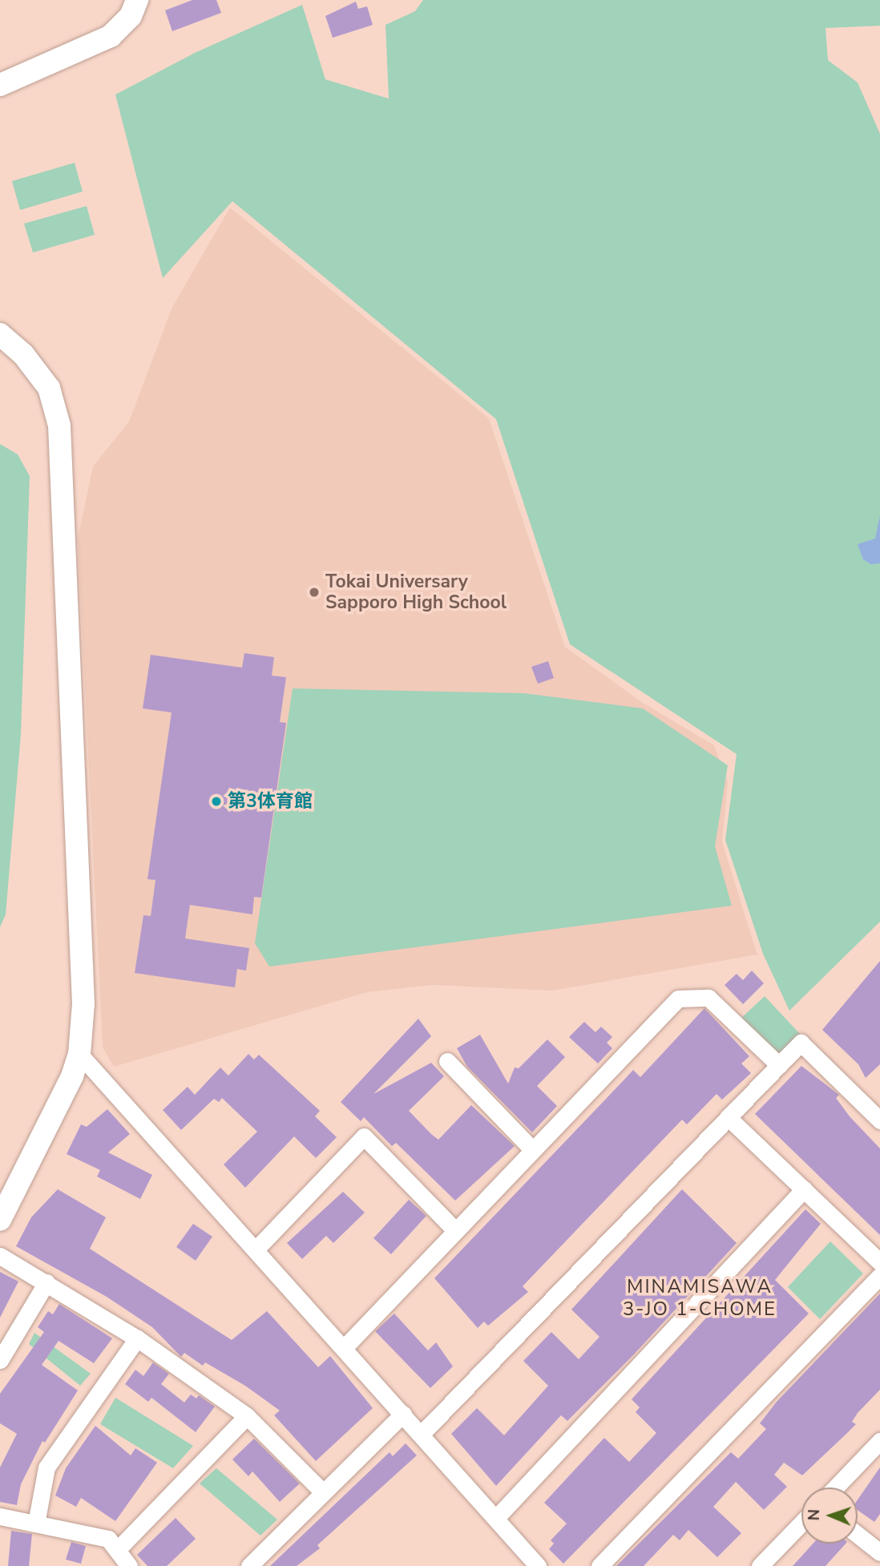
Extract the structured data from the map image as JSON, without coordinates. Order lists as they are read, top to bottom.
{
  "districts": ["MINAMISAWA 3-JO 1-CHOME"],
  "places": ["Tokai Universary Sapporo High School", "第3体育館"],
  "north": "left"
}
